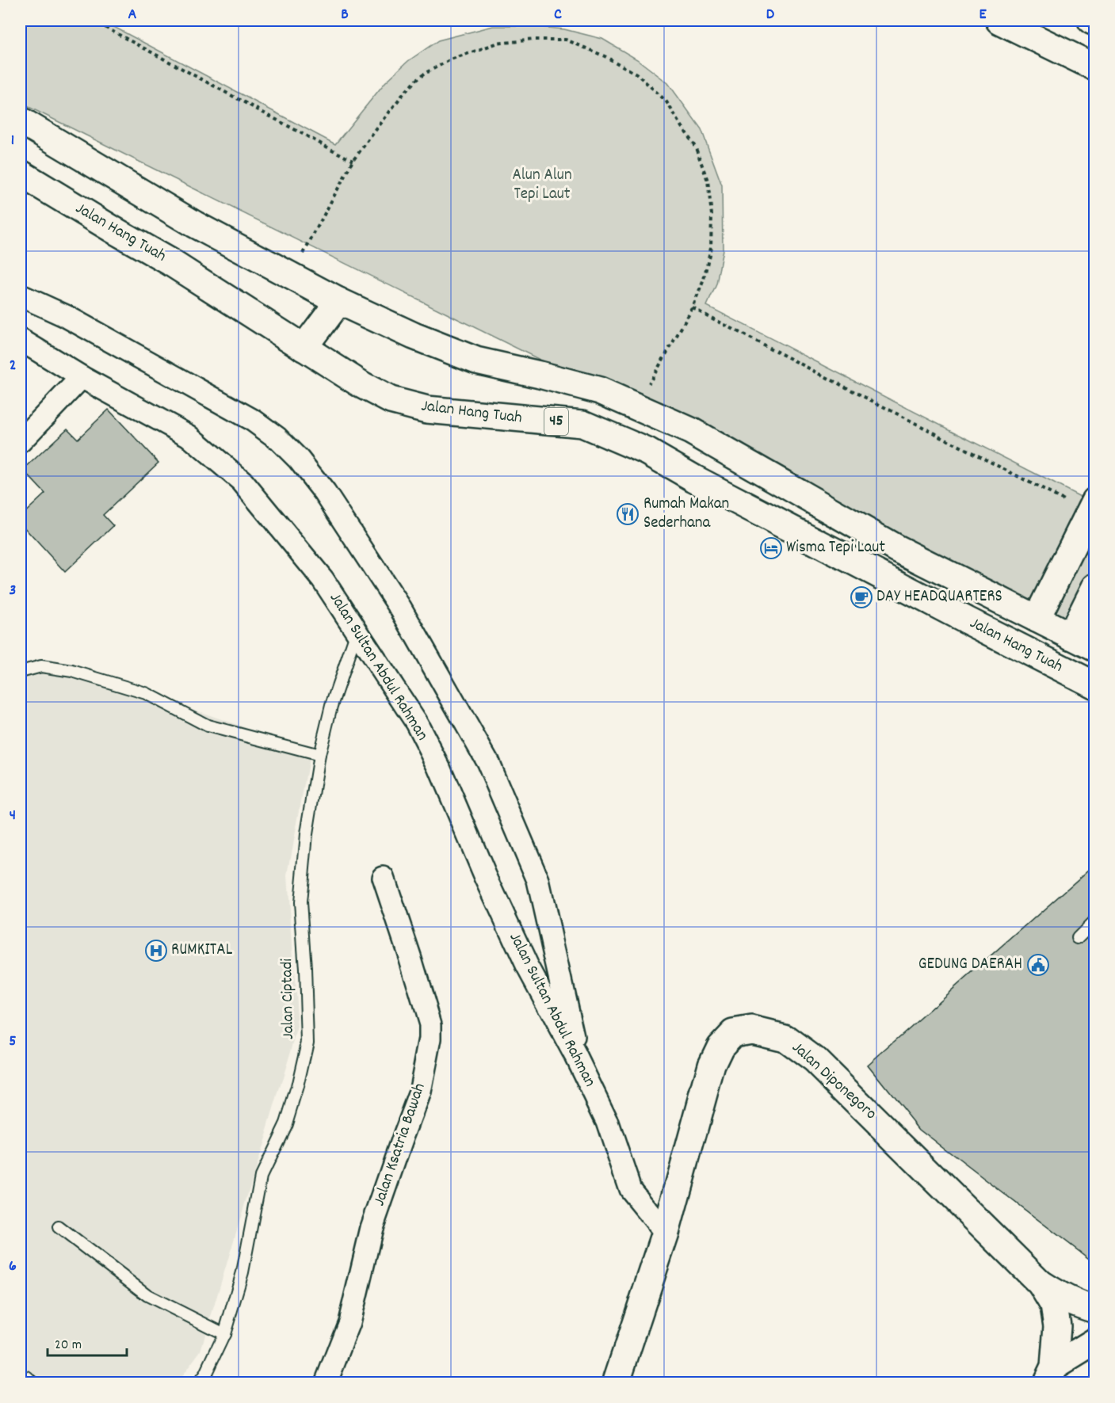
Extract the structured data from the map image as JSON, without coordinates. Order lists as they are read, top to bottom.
{
  "streets": {
    "main road": ["Jalan Hang Tuah", "45", "Jalan Diponegoro"],
    "street": ["Jalan Sultan Abdul Rahman", "Jalan Ksatria Bawah"],
    "lane": ["Jalan Ciptadi"]
  },
  "crossings": [
    ["Jalan Sultan Abdul Rahman", "Jalan Ciptadi"],
    ["Jalan Sultan Abdul Rahman", "Jalan Diponegoro"]
  ],
  "parks": ["Alun Alun Tepi Laut"],
  "places": {
    "restaurant": ["Rumah Makan Sederhana"],
    "hotel": ["Wisma Tepi Laut"],
    "cafe": ["DAY HEADQUARTERS"],
    "hospital": ["RUMKITAL"],
    "public building": ["GEDUNG DAERAH"]
  },
  "scale_bar": "20 m",
  "grid": {
    "columns": [
      "A",
      "B",
      "C",
      "D",
      "E"
    ],
    "rows": [
      "1",
      "2",
      "3",
      "4",
      "5",
      "6"
    ]
  }
}
